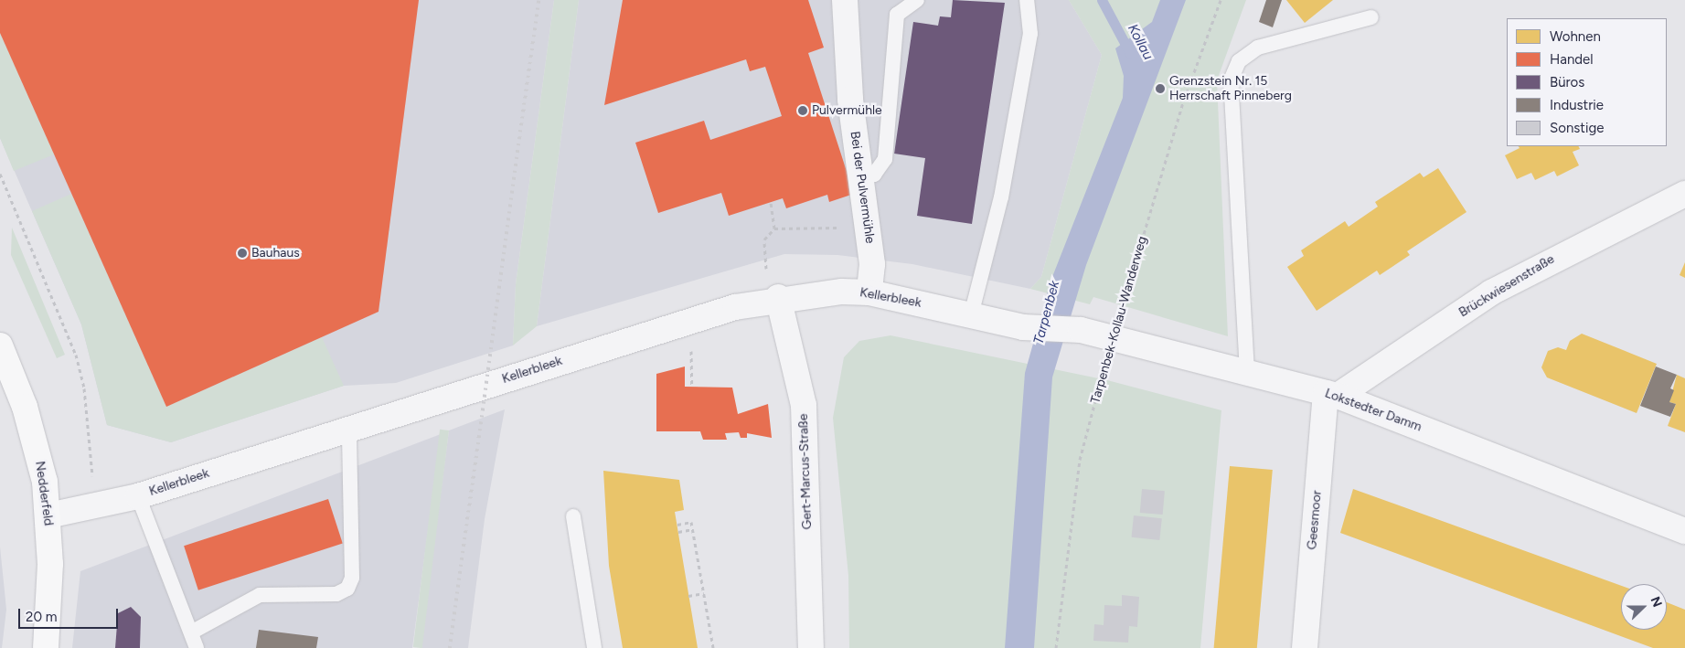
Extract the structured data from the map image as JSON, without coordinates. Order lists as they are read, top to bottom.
{
  "streets": {
    "main road": ["Nedderfeld"],
    "street": [
      "Bei der Pulvermühle",
      "Brückwiesenstraße",
      "Kellerbleek",
      "Lokstedter Damm",
      "Gert-Marcus-Straße",
      "Geesmoor"
    ],
    "path": ["Tarpenbek-Kollau-Wanderweg"]
  },
  "crossings": [
    ["Bei der Pulvermühle", "Kellerbleek"],
    ["Brückwiesenstraße", "Lokstedter Damm"],
    ["Brückwiesenstraße", "Geesmoor"],
    ["Kellerbleek", "Lokstedter Damm"],
    ["Kellerbleek", "Gert-Marcus-Straße"],
    ["Kellerbleek", "Nedderfeld"],
    ["Tarpenbek-Kollau-Wanderweg", "Lokstedter Damm"],
    ["Lokstedter Damm", "Geesmoor"]
  ],
  "water": ["Kollau", "Tarpenbek"],
  "places": ["Grenzstein Nr. 15 Herrschaft Pinneberg", "Pulvermühle", "Bauhaus"],
  "legend": [
    "Wohnen",
    "Handel",
    "Büros",
    "Industrie",
    "Sonstige"
  ],
  "scale_bar": "20 m",
  "north": "right"
}
